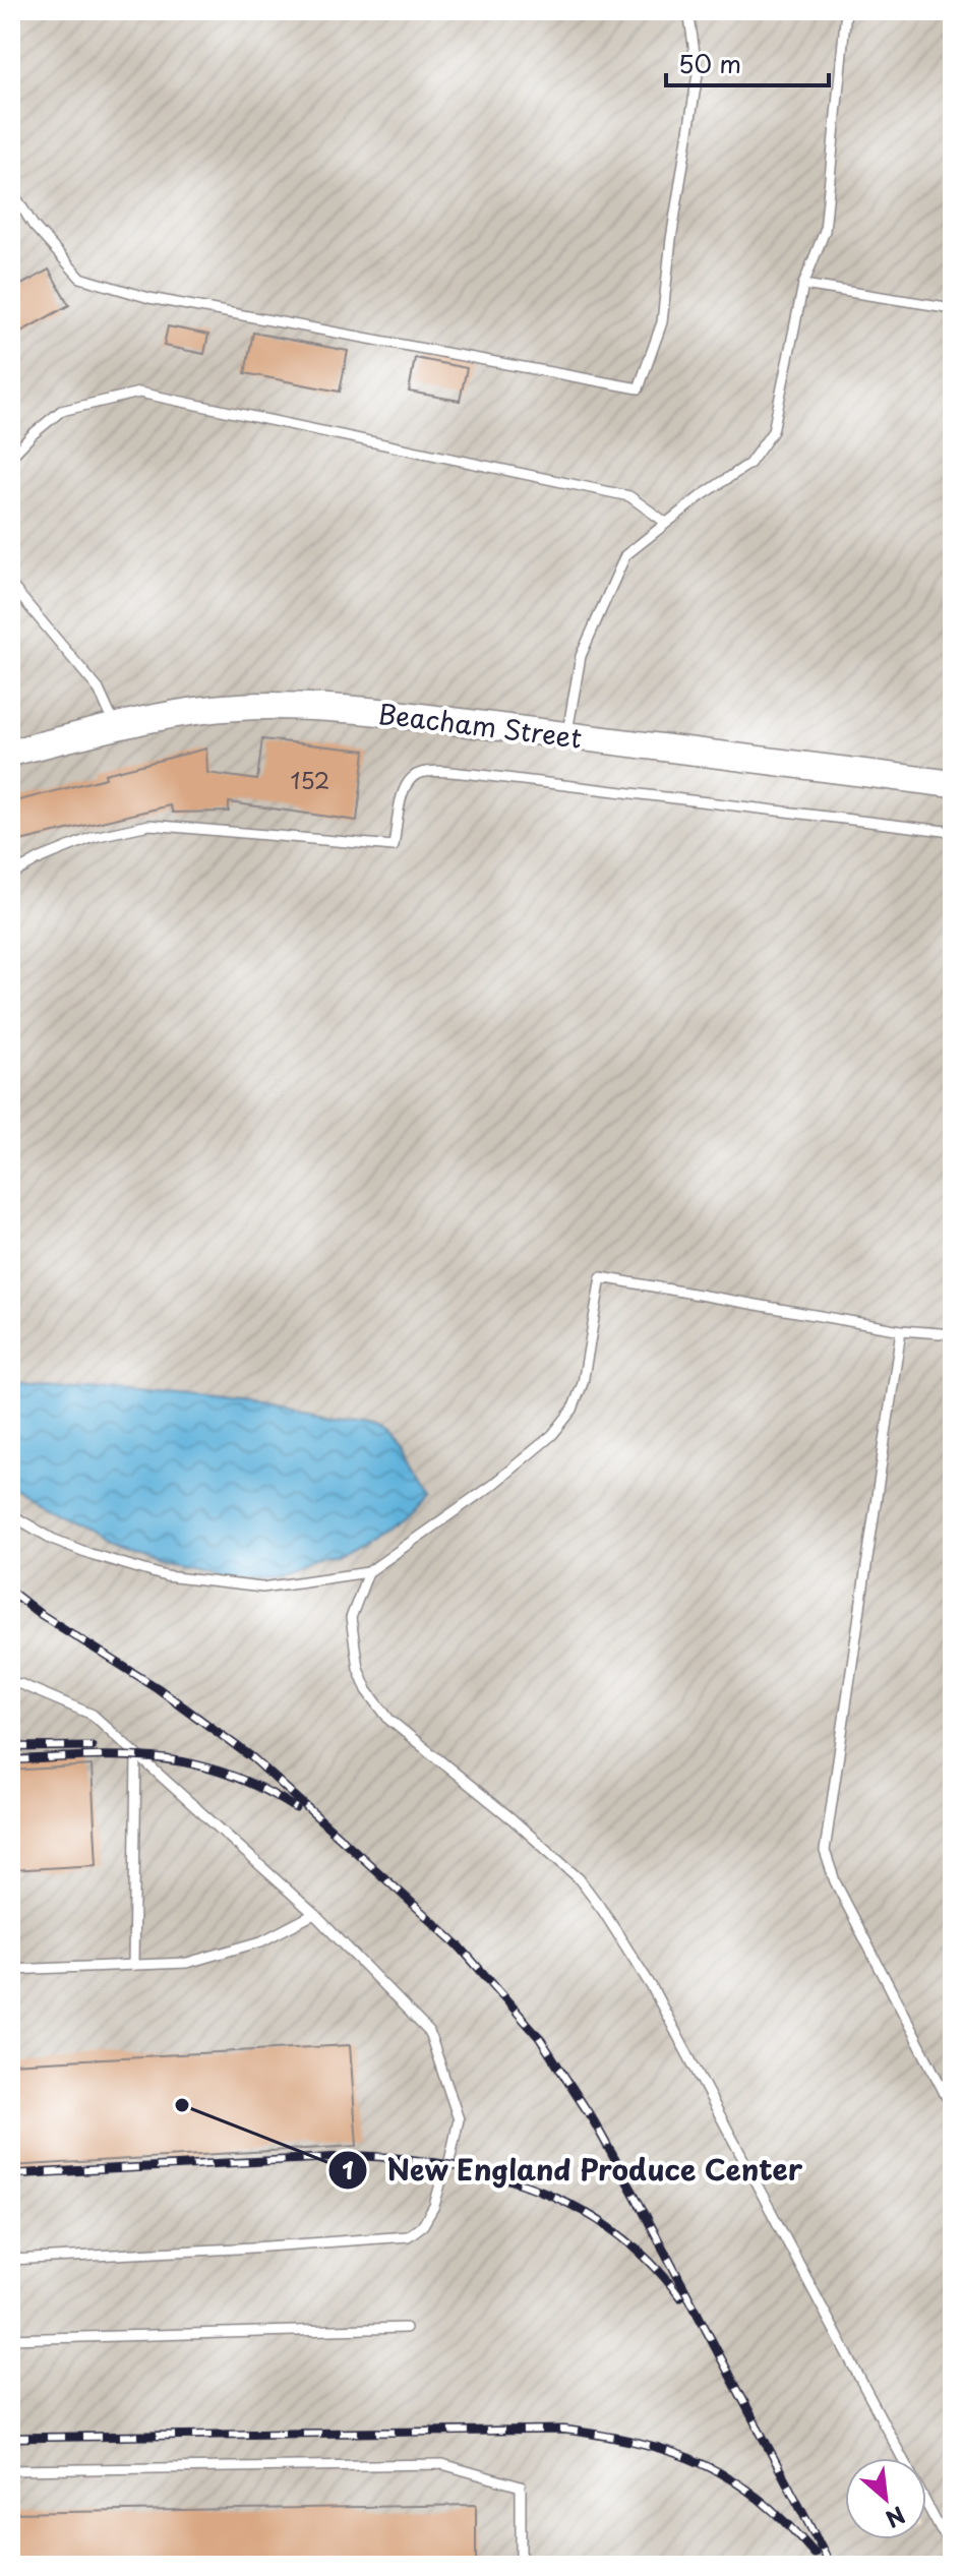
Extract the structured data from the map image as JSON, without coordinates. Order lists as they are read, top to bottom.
{
  "streets": {
    "main road": ["Beacham Street"]
  },
  "places": ["New England Produce Center"],
  "house_numbers": ["152"],
  "scale_bar": "50 m",
  "north": "bottom right"
}
